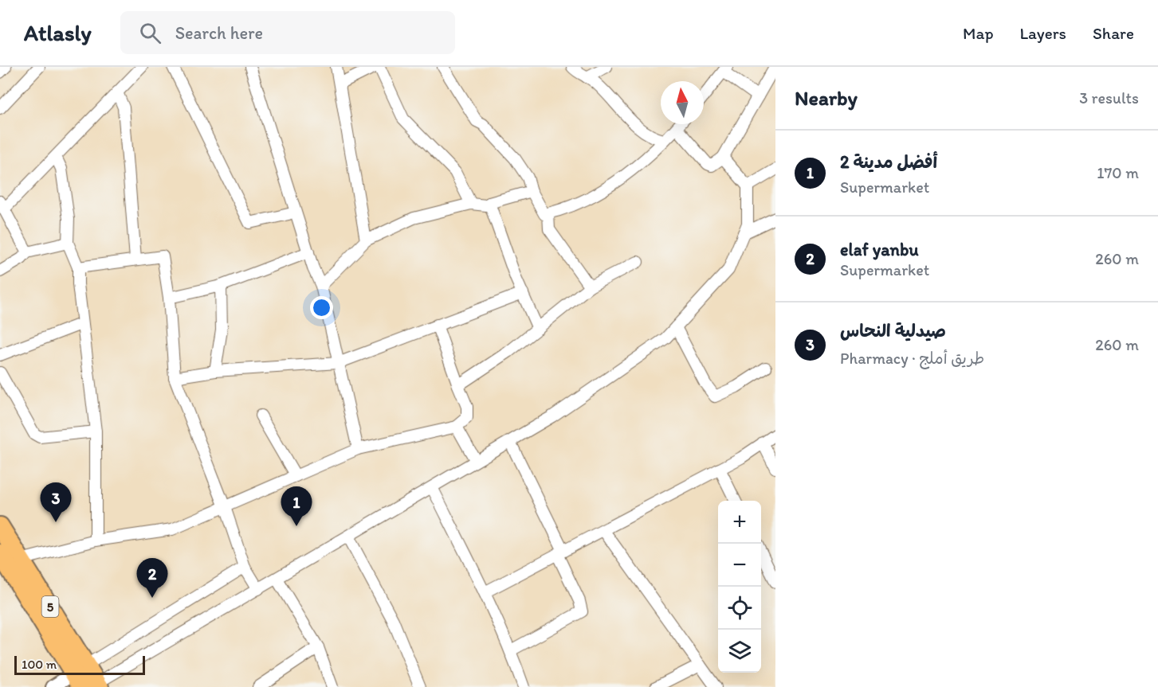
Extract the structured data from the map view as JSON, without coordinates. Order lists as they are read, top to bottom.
{
  "streets": {
    "highway": ["5"]
  },
  "scale_bar": "100 m",
  "north": "top",
  "page": {
    "header": "Atlasly",
    "search": "Search here",
    "nav": ["Map", "Layers", "Share"],
    "heading": ["Nearby", "3 results"],
    "list": [
      {
        "mark": "1",
        "name": "2 أفضل مدينة",
        "note": "Supermarket",
        "value": "170 m"
      },
      {
        "mark": "2",
        "name": "elaf yanbu",
        "note": "Supermarket",
        "value": "260 m"
      },
      {
        "mark": "3",
        "name": "صيدلية النحاس",
        "note": "Pharmacy · طريق أملج",
        "value": "260 m"
      }
    ],
    "pins": ["3", "1", "2"],
    "map_buttons": ["+", "−"],
    "scale": "100 m"
  }
}
